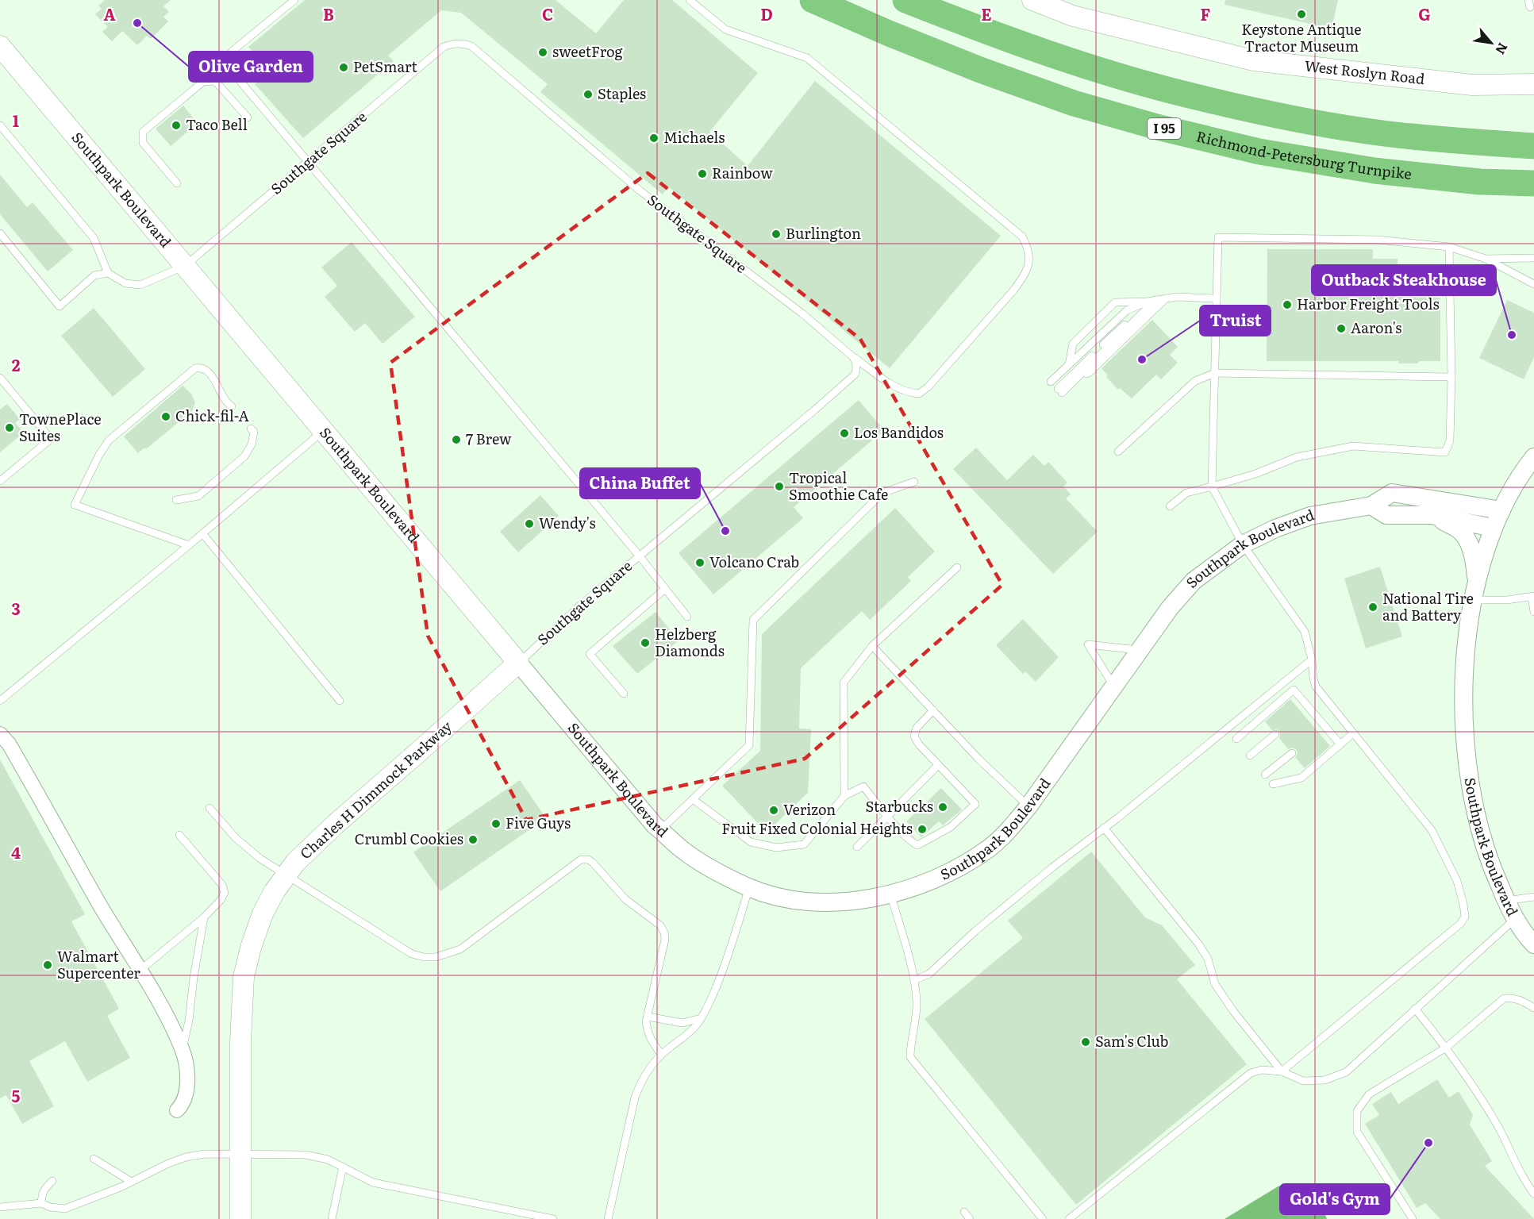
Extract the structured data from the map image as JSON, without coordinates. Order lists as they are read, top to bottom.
{
  "streets": {
    "highway": ["I 95", "Richmond-Petersburg Turnpike"],
    "main road": ["West Roslyn Road", "Southpark Boulevard", "Charles H Dimmock Parkway"],
    "lane": ["Southgate Square"]
  },
  "crossings": [
    ["Southgate Square", "Southpark Boulevard"],
    ["Southgate Square", "Charles H Dimmock Parkway"],
    ["Southpark Boulevard", "Charles H Dimmock Parkway"]
  ],
  "places": [
    "Keystone Antique Tractor Museum",
    "Olive Garden",
    "sweetFrog",
    "PetSmart",
    "Staples",
    "Taco Bell",
    "Michaels",
    "Rainbow",
    "Burlington",
    "Harbor Freight Tools",
    "Aaron's",
    "Outback Steakhouse",
    "Truist",
    "Chick-fil-A",
    "TownePlace Suites",
    "Los Bandidos",
    "7 Brew",
    "Tropical Smoothie Cafe",
    "Wendy's",
    "China Buffet",
    "Volcano Crab",
    "National Tire and Battery",
    "Helzberg Diamonds",
    "Starbucks",
    "Verizon",
    "Five Guys",
    "Fruit Fixed Colonial Heights",
    "Crumbl Cookies",
    "Walmart Supercenter",
    "Sam's Club",
    "Gold's Gym"
  ],
  "north": "bottom right",
  "grid": {
    "columns": [
      "A",
      "B",
      "C",
      "D",
      "E",
      "F",
      "G"
    ],
    "rows": [
      "1",
      "2",
      "3",
      "4",
      "5"
    ]
  }
}
